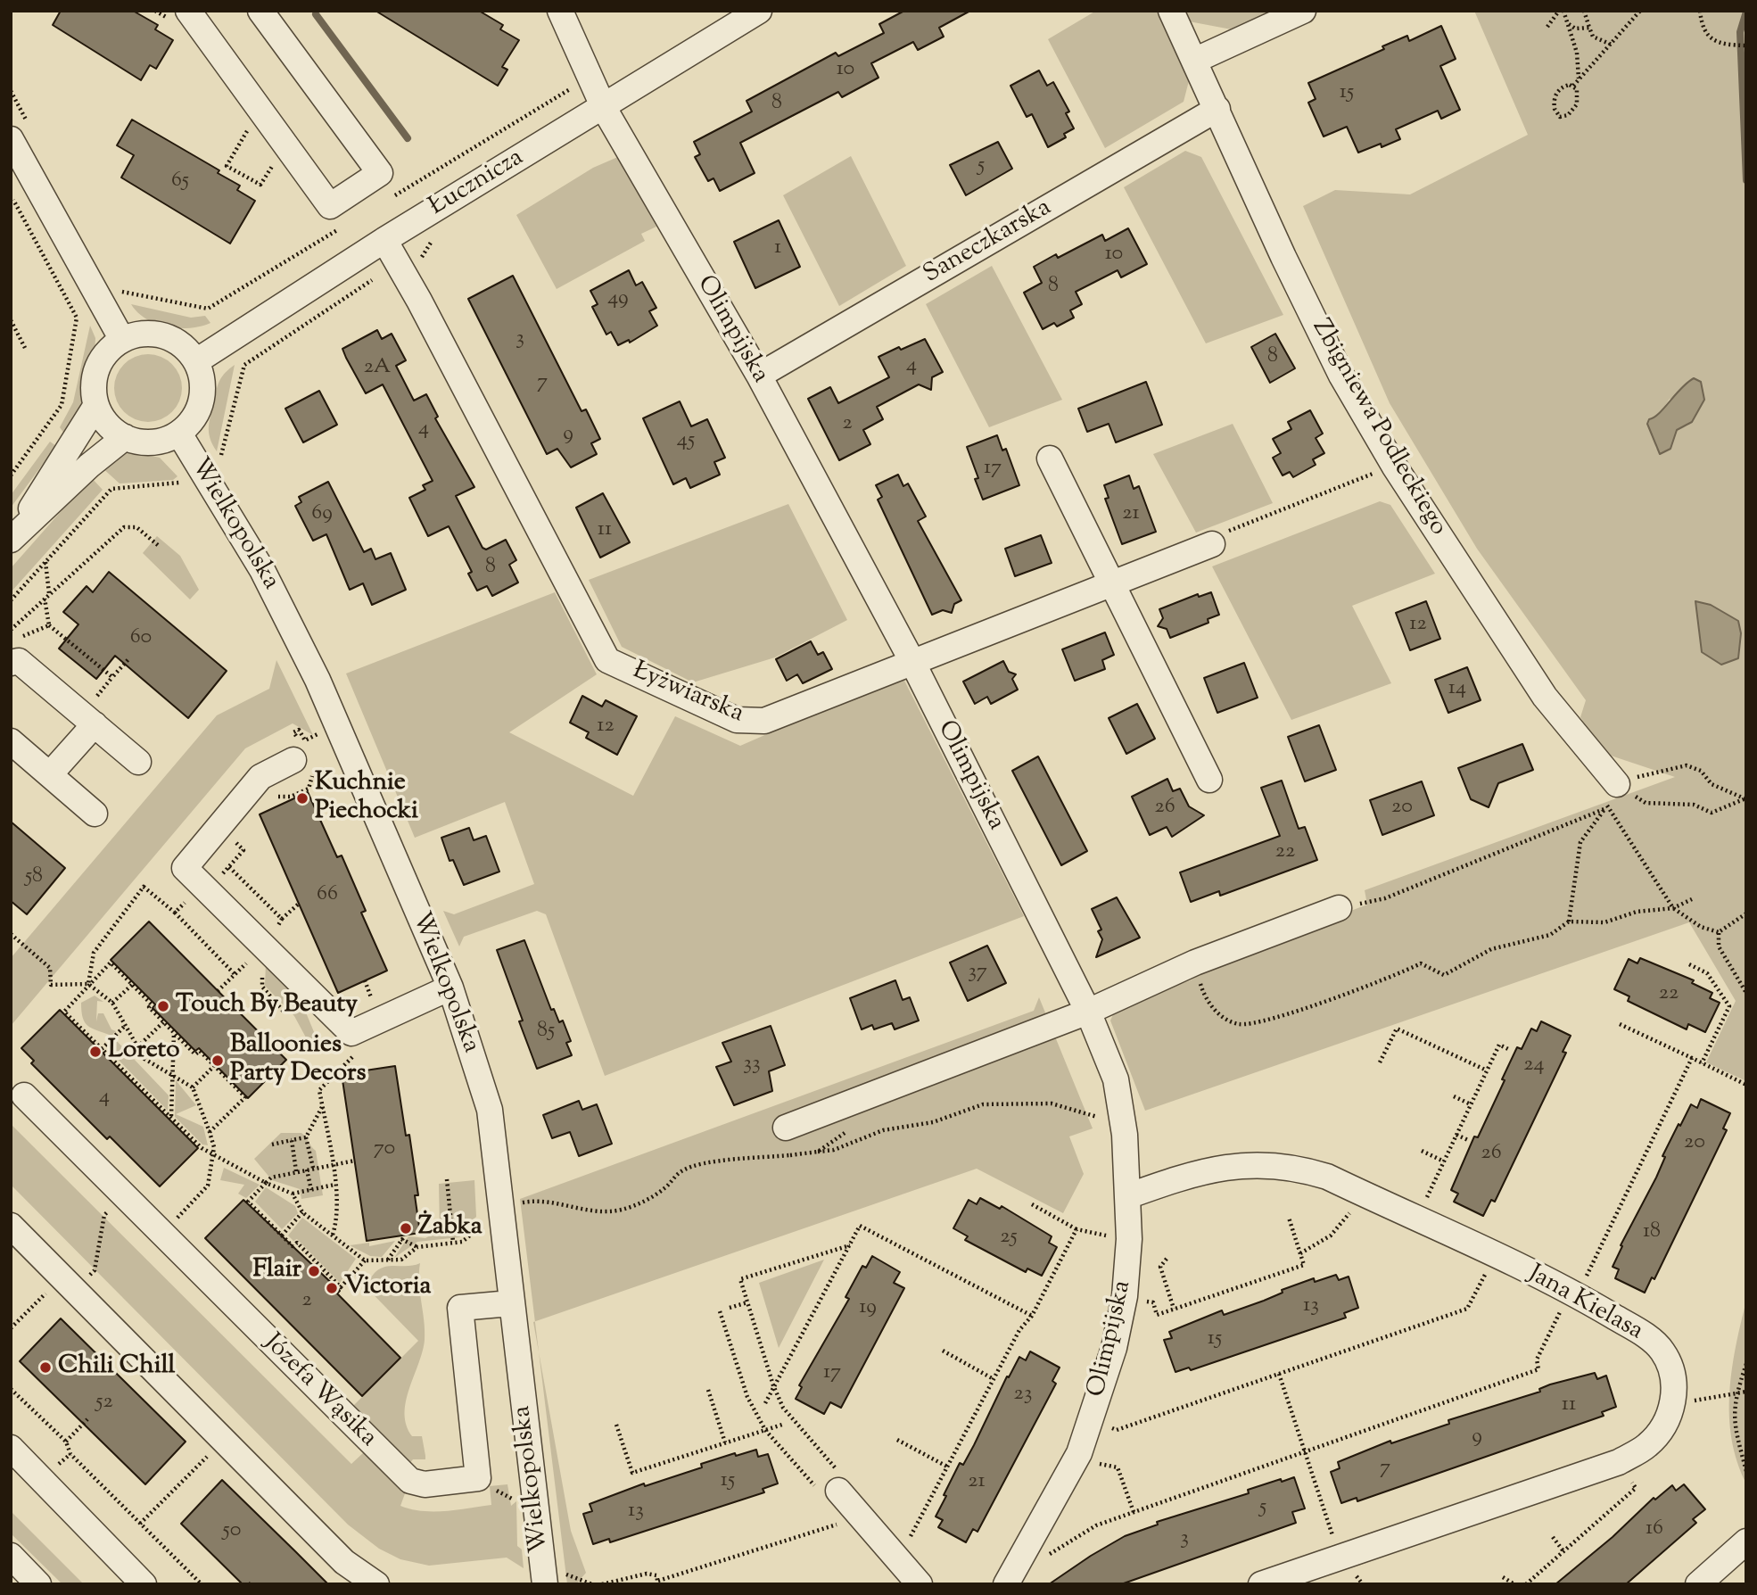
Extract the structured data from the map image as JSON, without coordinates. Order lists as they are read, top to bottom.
{
  "streets": {
    "street": [
      "Łucznicza",
      "Saneczkarska",
      "Olimpijska",
      "Zbigniewa Podleckiego",
      "Wielkopolska",
      "Łyżwiarska",
      "Jana Kielasa",
      "Józefa Wąsika"
    ]
  },
  "crossings": [
    ["Łucznicza", "Olimpijska"],
    ["Łucznicza", "Wielkopolska"],
    ["Łucznicza", "Łyżwiarska"],
    ["Saneczkarska", "Olimpijska"],
    ["Saneczkarska", "Zbigniewa Podleckiego"],
    ["Olimpijska", "Łyżwiarska"],
    ["Olimpijska", "Jana Kielasa"],
    ["Wielkopolska", "Józefa Wąsika"]
  ],
  "places": [
    "Kuchnie Piechocki",
    "Touch By Beauty",
    "Loreto",
    "Balloonies Party Decors",
    "Żabka",
    "Flair",
    "Victoria",
    "Chili Chill"
  ],
  "house_numbers": [
    "10",
    "15",
    "8",
    "5",
    "65",
    "1",
    "10",
    "8",
    "49",
    "3",
    "8",
    "4",
    "2A",
    "7",
    "2",
    "4",
    "9",
    "45",
    "17",
    "69",
    "21",
    "11",
    "8",
    "12",
    "60",
    "14",
    "12",
    "26",
    "20",
    "22",
    "58",
    "66",
    "37",
    "22",
    "85",
    "33",
    "24",
    "4",
    "20",
    "70",
    "26",
    "18",
    "25",
    "2",
    "13",
    "19",
    "15",
    "17",
    "23",
    "52",
    "11",
    "9",
    "7",
    "15",
    "21",
    "5",
    "13",
    "16",
    "50",
    "3"
  ]
}
